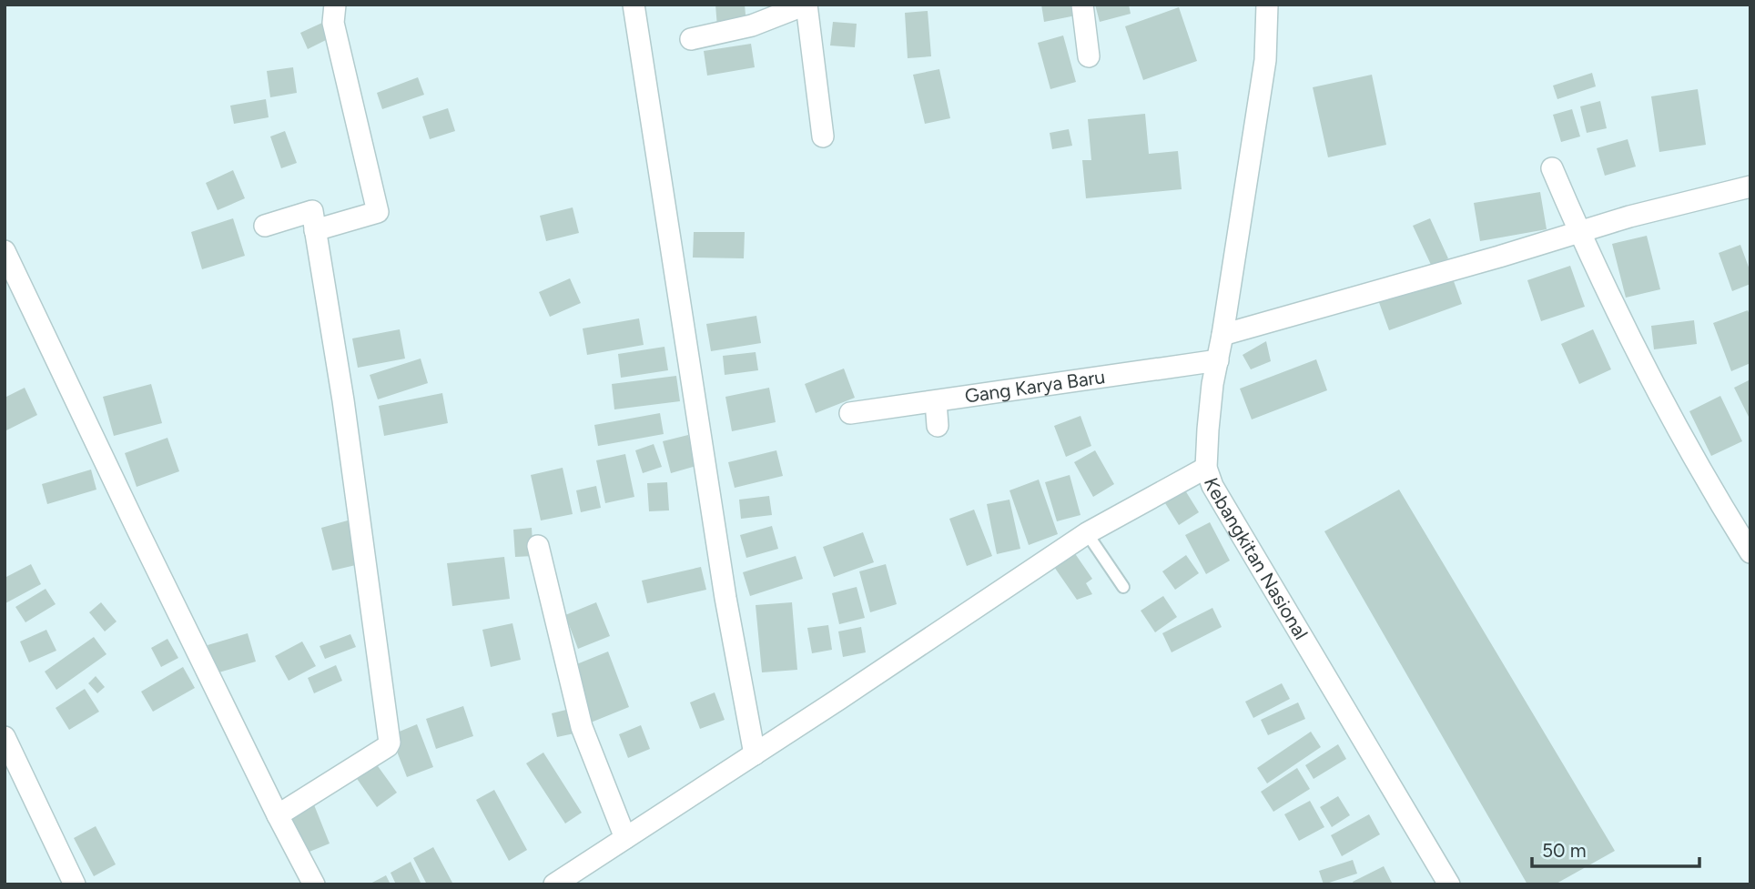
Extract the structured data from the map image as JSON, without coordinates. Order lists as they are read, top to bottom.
{
  "streets": {
    "street": ["Gang Karya Baru", "Kebangkitan Nasional"]
  },
  "crossings": [
    ["Gang Karya Baru", "Kebangkitan Nasional"]
  ],
  "scale_bar": "50 m"
}
